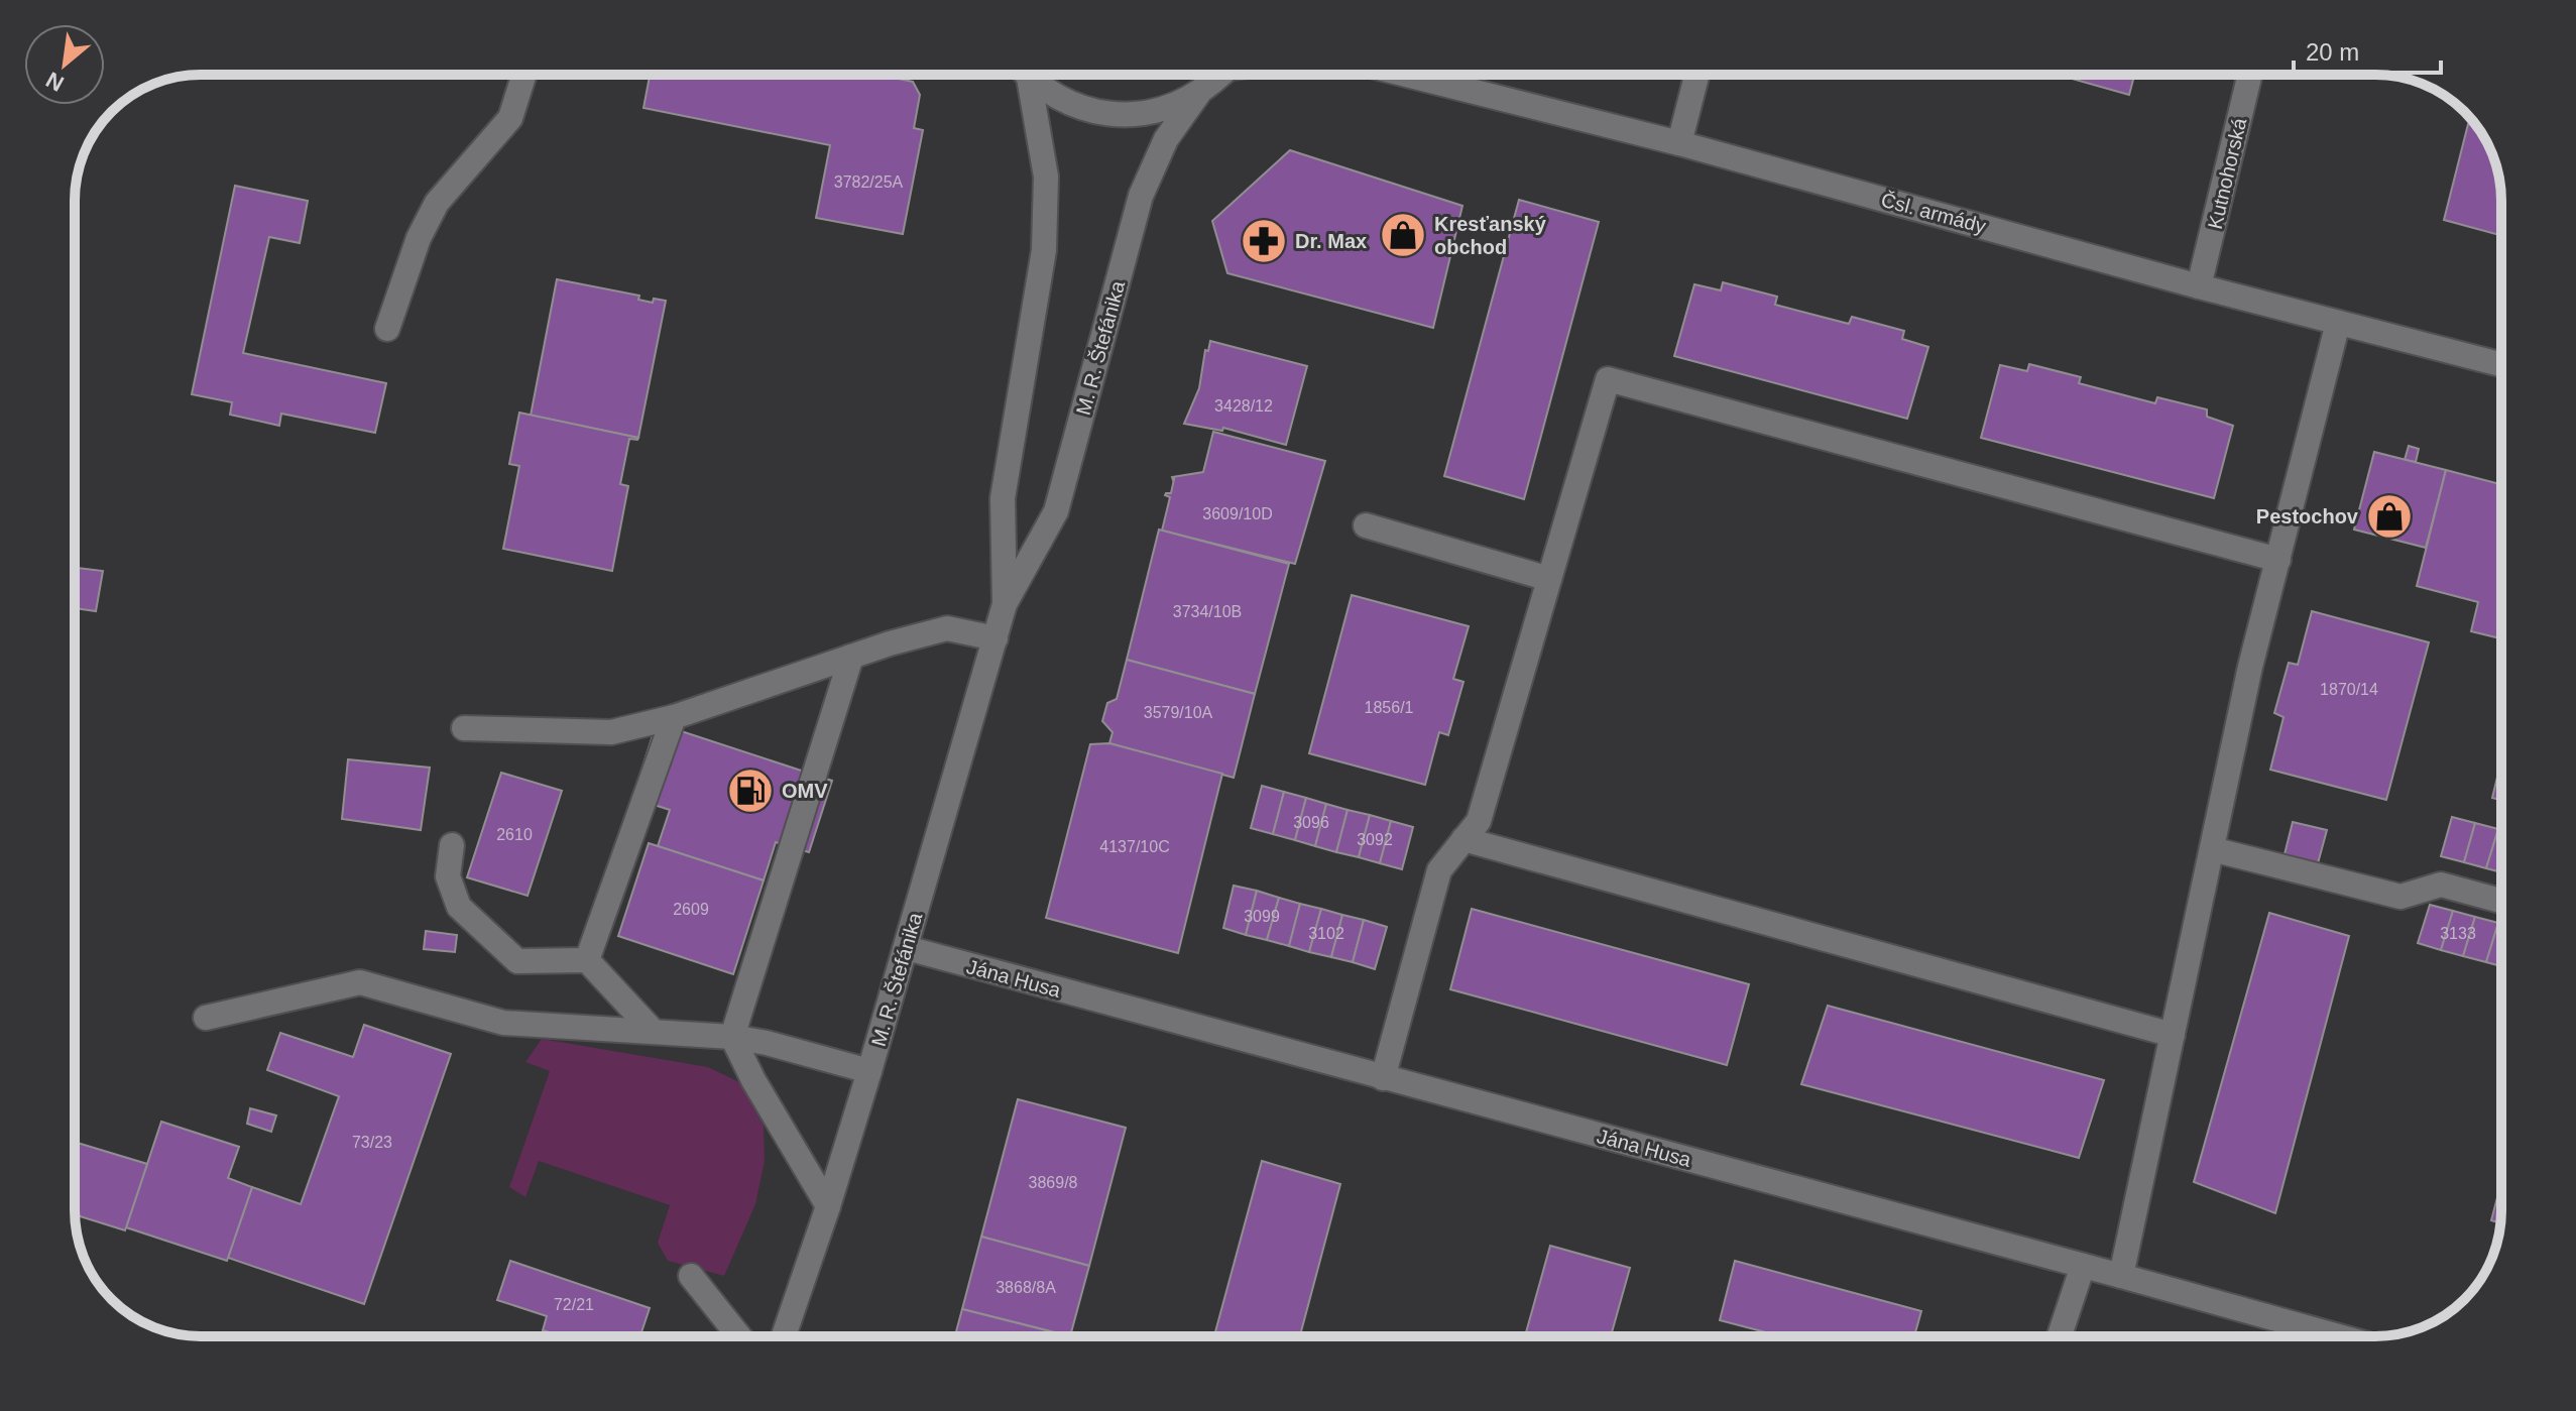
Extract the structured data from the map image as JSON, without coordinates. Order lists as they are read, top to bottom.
{
  "streets": {
    "street": [
      "Kutnohorská",
      "Čsl. armády",
      "M. R. Štefánika",
      "Jána Husa"
    ]
  },
  "crossings": [
    ["Kutnohorská", "Čsl. armády"],
    ["M. R. Štefánika", "Jána Husa"]
  ],
  "places": {
    "shop": ["Kresťanský obchod", "Pestochov"],
    "pharmacy": ["Dr. Max"],
    "fuel station": ["OMV"]
  },
  "house_numbers": [
    "3782/25A",
    "3428/12",
    "3609/10D",
    "3734/10B",
    "1870/14",
    "1856/1",
    "3579/10A",
    "3096",
    "2610",
    "3092",
    "4137/10C",
    "2609",
    "3099",
    "3102",
    "3133",
    "73/23",
    "3869/8",
    "3868/8A",
    "72/21"
  ],
  "scale_bar": "20 m",
  "north": "bottom left"
}
